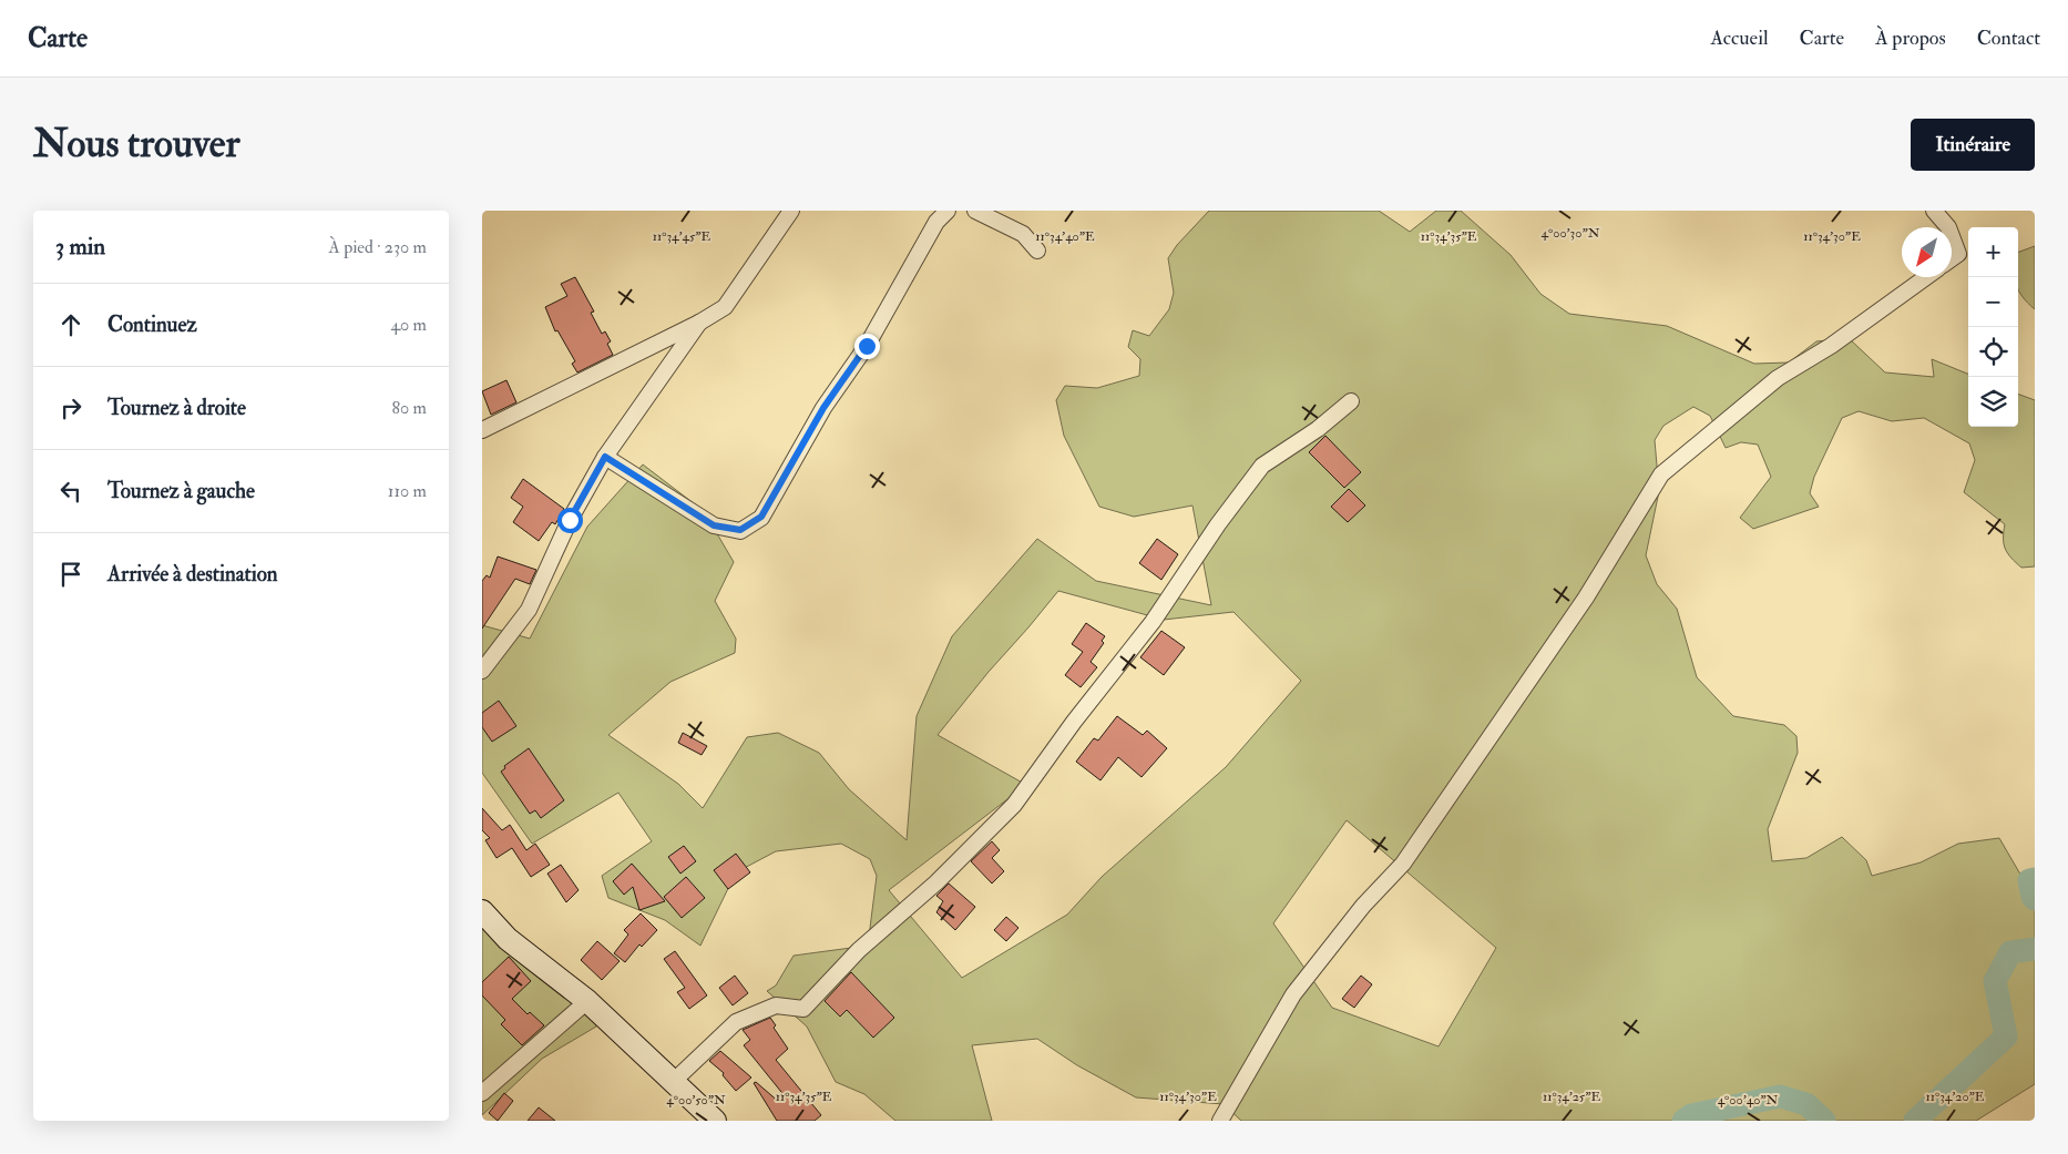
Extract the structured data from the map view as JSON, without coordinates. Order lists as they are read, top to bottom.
{
  "north": "bottom left",
  "page": {
    "header": "Carte",
    "nav": [
      "Accueil",
      "Carte",
      "À propos",
      "Contact"
    ],
    "buttons": "Itinéraire",
    "title": "Nous trouver",
    "heading": ["3 min", "À pied · 230 m"],
    "map_buttons": ["+", "−"],
    "list": [
      ["Continuez", "40 m"],
      ["Tournez à droite", "80 m"],
      ["Tournez à gauche", "110 m"],
      "Arrivée à destination"
    ]
  },
  "coordinates": [
    "4°00'30\"N",
    "11°34'35\"E",
    "11°34'45\"E",
    "11°34'40\"E",
    "11°34'30\"E",
    "11°34'25\"E",
    "11°34'20\"E",
    "4°00'50\"N",
    "4°00'40\"N"
  ]
}
